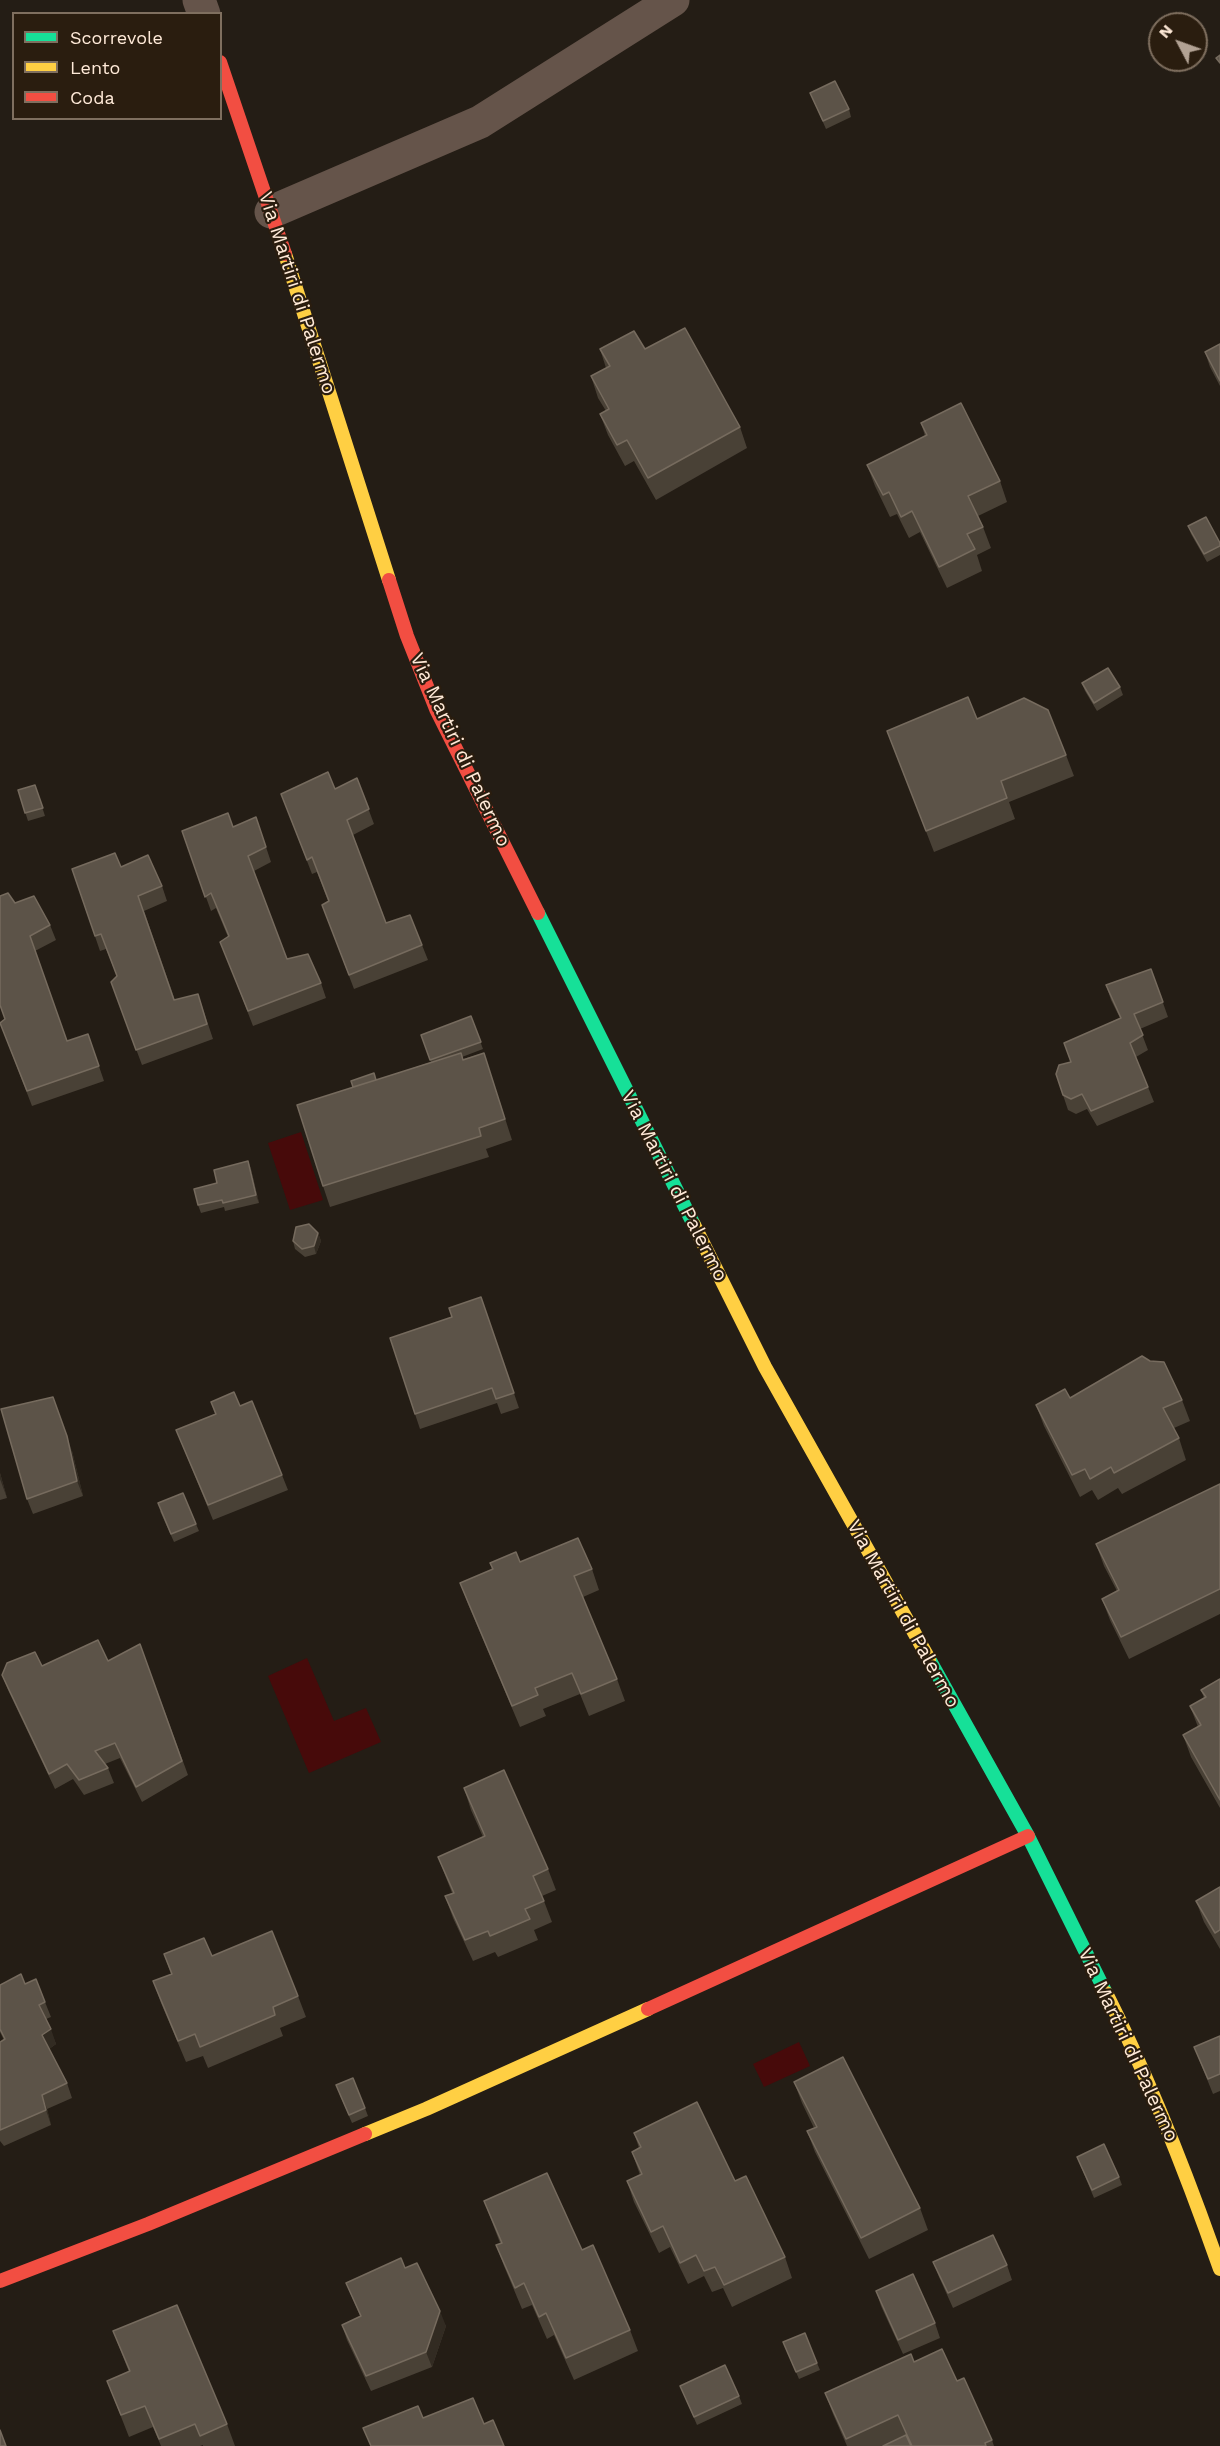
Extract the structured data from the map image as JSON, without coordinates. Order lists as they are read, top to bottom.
{
  "streets": {
    "street": ["Via Martiri di Palermo"]
  },
  "legend": ["Scorrevole", "Lento", "Coda"],
  "north": "top left"
}
